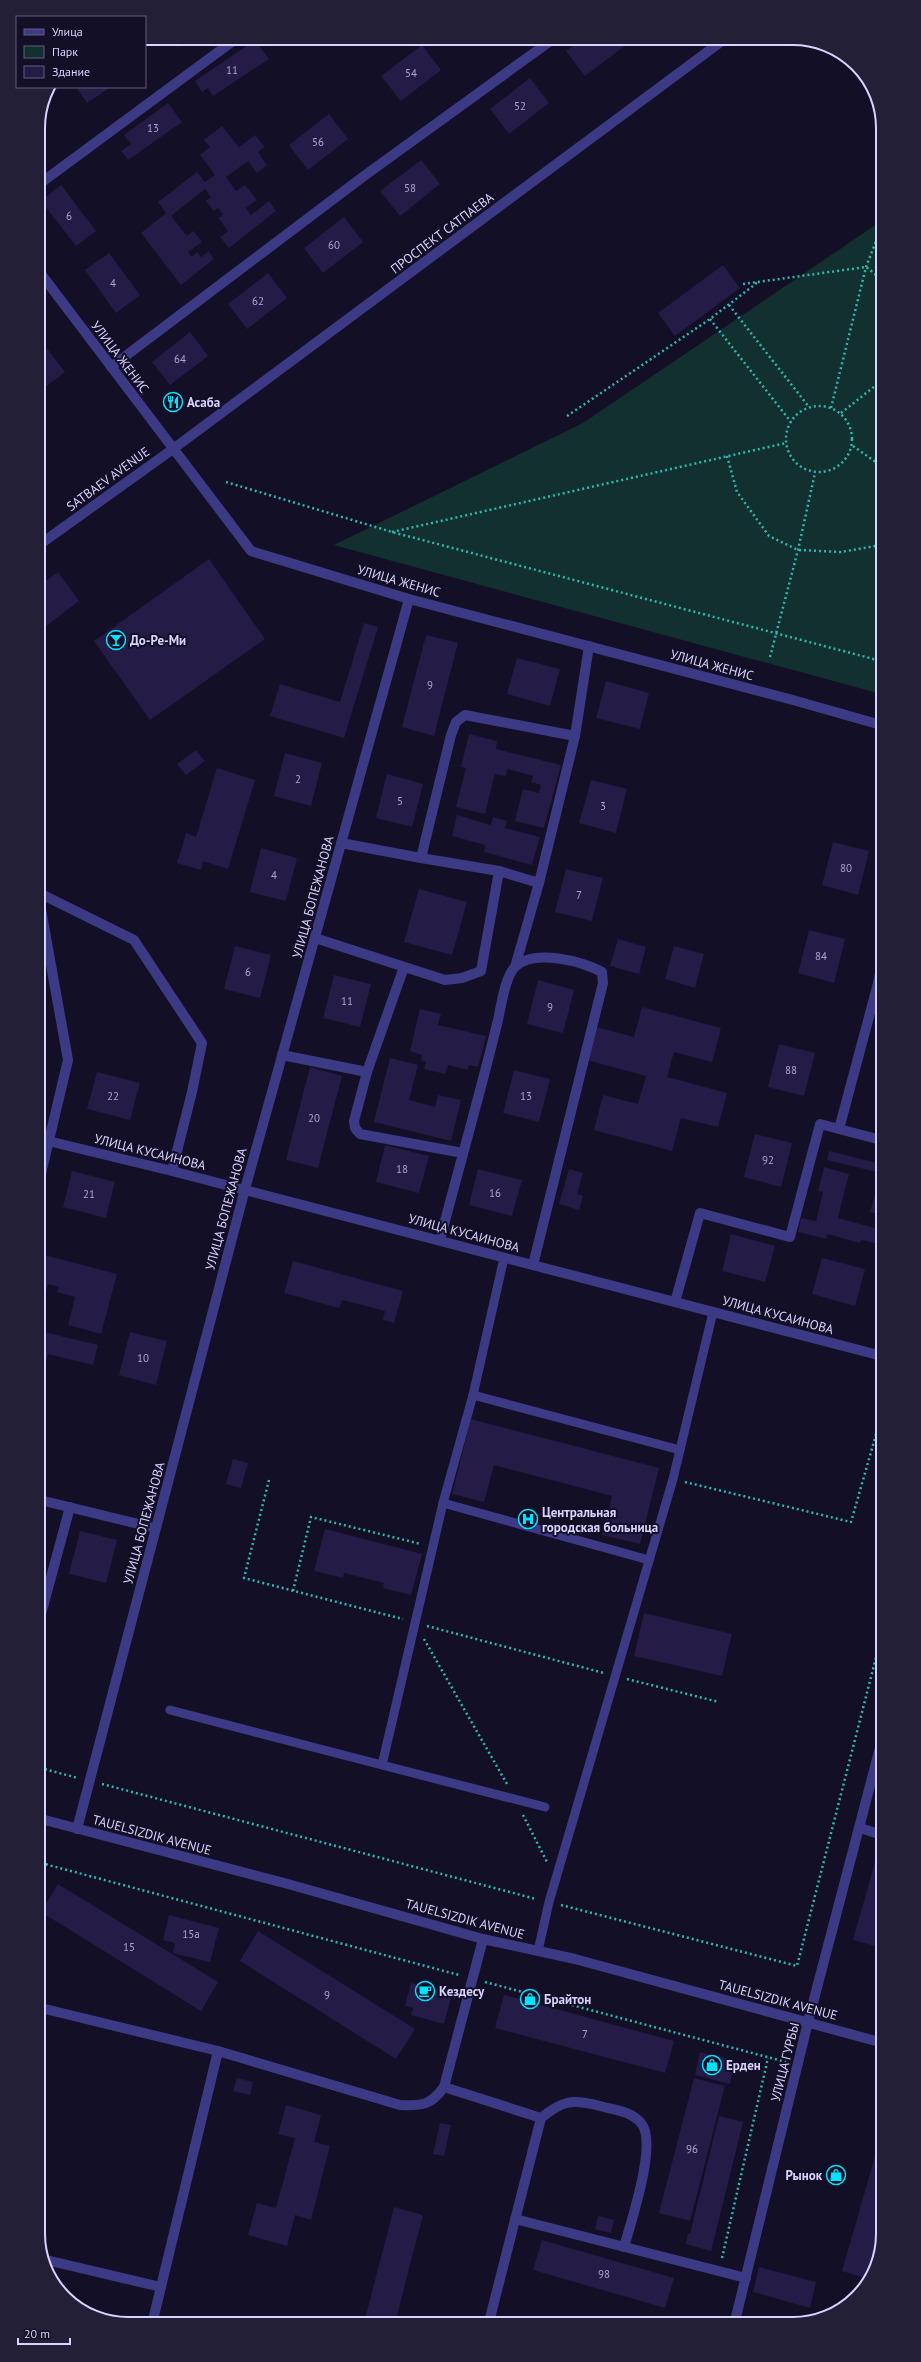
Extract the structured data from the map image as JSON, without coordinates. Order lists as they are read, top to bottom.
{
  "streets": {
    "street": [
      "ПРОСПЕКТ САТПАЕВА",
      "УЛИЦА ЖЕНИС",
      "SATBAEV AVENUE",
      "УЛИЦА БОПЕЖАНОВА",
      "УЛИЦА КУСАИНОВА",
      "TAUELSIZDIK AVENUE",
      "УЛИЦА ГУРБЫ"
    ]
  },
  "crossings": [
    ["ПРОСПЕКТ САТПАЕВА", "УЛИЦА ЖЕНИС"],
    ["ПРОСПЕКТ САТПАЕВА", "SATBAEV AVENUE"],
    ["УЛИЦА ЖЕНИС", "SATBAEV AVENUE"],
    ["УЛИЦА ЖЕНИС", "УЛИЦА БОПЕЖАНОВА"],
    ["УЛИЦА БОПЕЖАНОВА", "УЛИЦА КУСАИНОВА"],
    ["УЛИЦА БОПЕЖАНОВА", "TAUELSIZDIK AVENUE"],
    ["TAUELSIZDIK AVENUE", "УЛИЦА ГУРБЫ"]
  ],
  "places": {
    "restaurant": ["Асаба"],
    "bar": ["До-Ре-Ми"],
    "hospital": ["Центральная городская больница"],
    "cafe": ["Кездесу"],
    "shop": ["Брайтон", "Ерден", "Рынок"]
  },
  "house_numbers": [
    "11",
    "54",
    "52",
    "13",
    "56",
    "58",
    "6",
    "60",
    "4",
    "62",
    "64",
    "9",
    "2",
    "5",
    "3",
    "80",
    "4",
    "7",
    "84",
    "6",
    "11",
    "9",
    "88",
    "22",
    "13",
    "20",
    "92",
    "18",
    "16",
    "21",
    "10",
    "15а",
    "15",
    "9",
    "7",
    "96",
    "98"
  ],
  "legend": ["Улица", "Парк", "Здание"],
  "scale_bar": "20 m"
}
